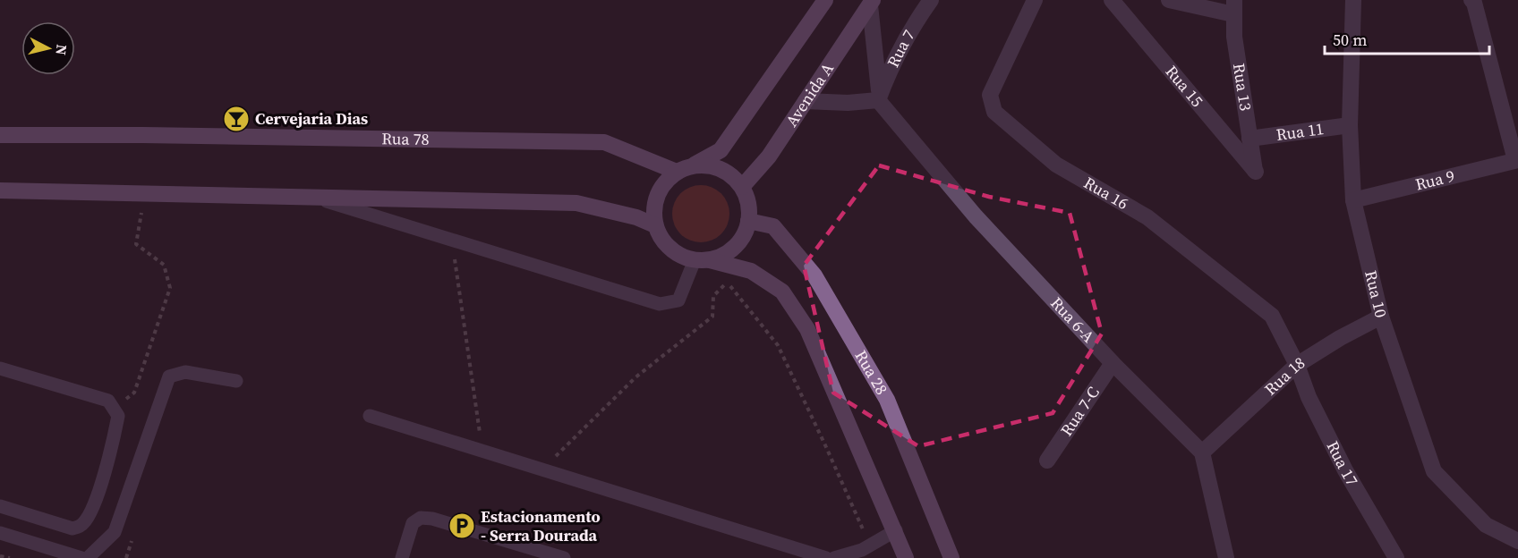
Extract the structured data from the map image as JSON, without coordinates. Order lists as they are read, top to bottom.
{
  "streets": {
    "main road": ["Avenida A", "Rua 78", "Rua 28"],
    "street": [
      "Rua 7",
      "Rua 15",
      "Rua 13",
      "Rua 11",
      "Rua 9",
      "Rua 16",
      "Rua 10",
      "Rua 6-A",
      "Rua 18",
      "Rua 7-C",
      "Rua 17"
    ]
  },
  "crossings": [
    ["Rua 7", "Rua 6-A"],
    ["Rua 15", "Rua 13"],
    ["Rua 13", "Rua 11"],
    ["Avenida A", "Rua 78"],
    ["Avenida A", "Rua 28"],
    ["Rua 11", "Rua 10"],
    ["Rua 78", "Rua 28"],
    ["Rua 9", "Rua 10"],
    ["Rua 16", "Rua 18"],
    ["Rua 16", "Rua 17"],
    ["Rua 10", "Rua 18"],
    ["Rua 6-A", "Rua 18"],
    ["Rua 6-A", "Rua 7-C"],
    ["Rua 18", "Rua 17"]
  ],
  "places": {
    "bar": ["Cervejaria Dias"],
    "parking": ["Estacionamento - Serra Dourada"]
  },
  "scale_bar": "50 m",
  "north": "right"
}
